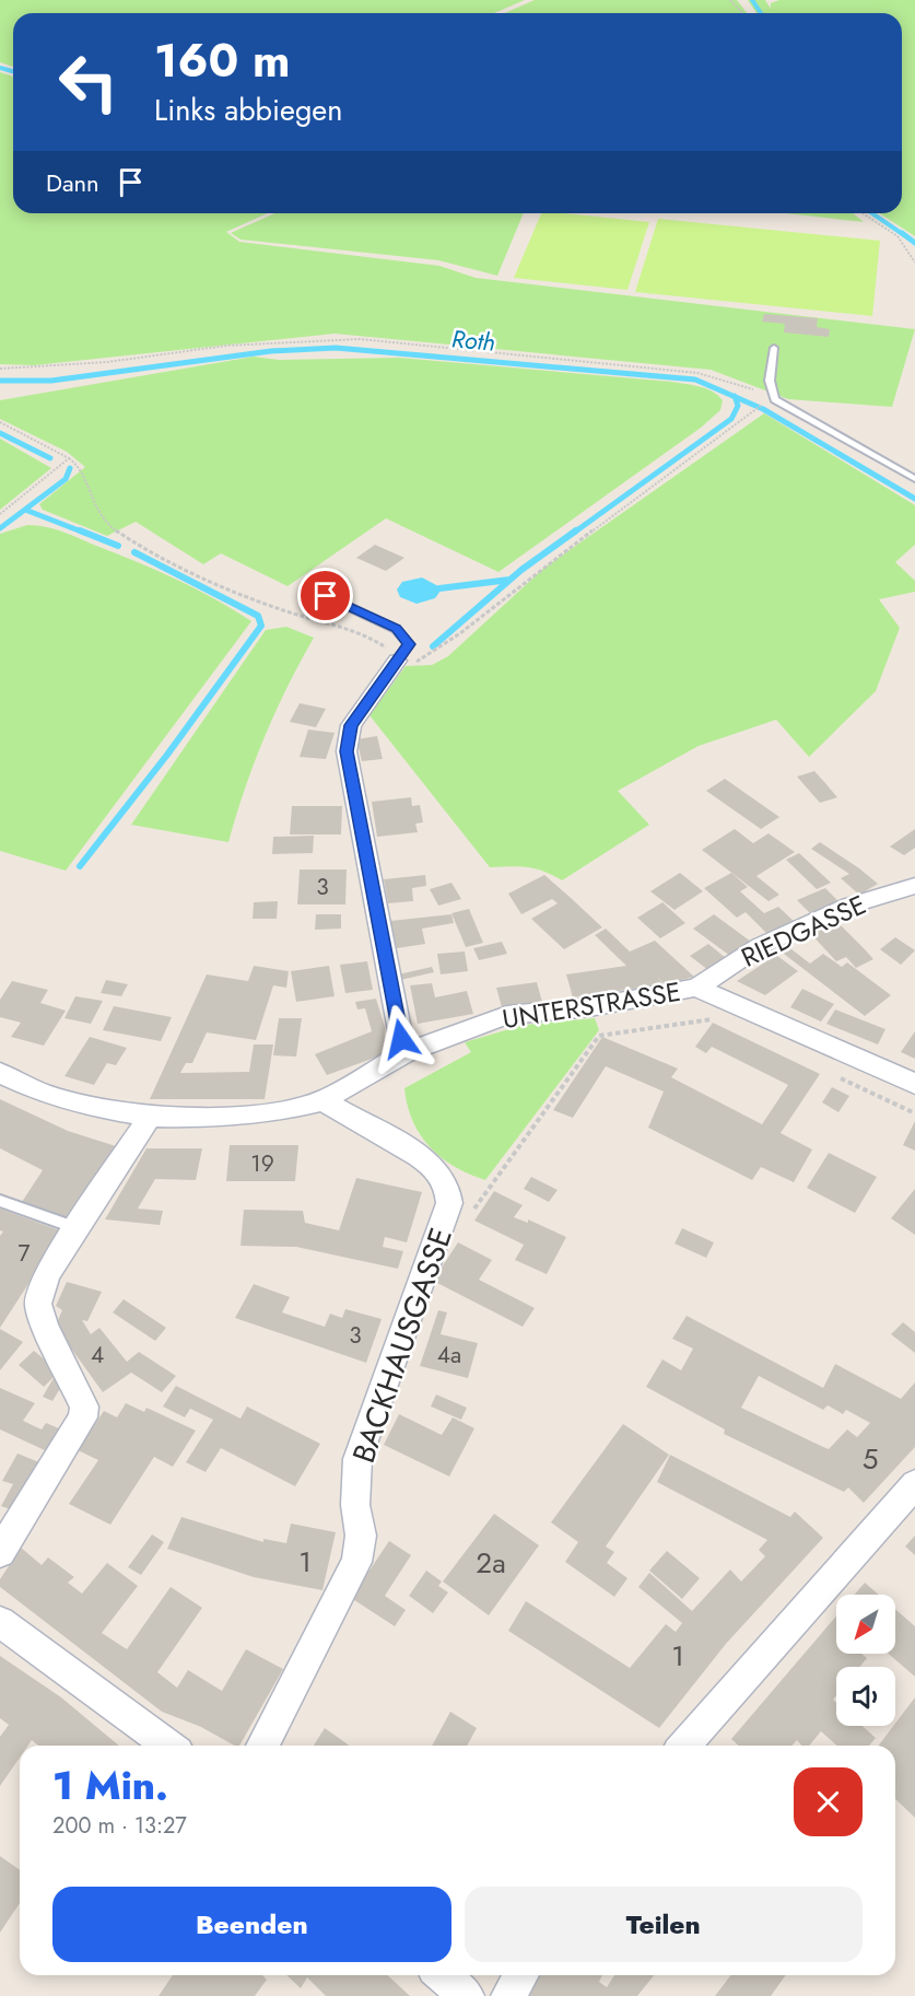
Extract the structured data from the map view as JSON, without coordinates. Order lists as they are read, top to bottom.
{
  "streets": {
    "street": ["RIEDGASSE", "UNTERSTRASSE", "BACKHAUSGASSE"]
  },
  "crossings": [
    ["RIEDGASSE", "UNTERSTRASSE"],
    ["UNTERSTRASSE", "BACKHAUSGASSE"]
  ],
  "water": ["Roth"],
  "house_numbers": [
    "3",
    "19",
    "7",
    "3",
    "4",
    "4a",
    "5",
    "1",
    "2a",
    "1"
  ],
  "north": "bottom left",
  "page": {
    "turn": ["160 m", "Links abbiegen"],
    "then": "Dann",
    "heading": ["1 Min.", "200 m · 13:27"],
    "buttons": ["Beenden", "Teilen"]
  }
}
